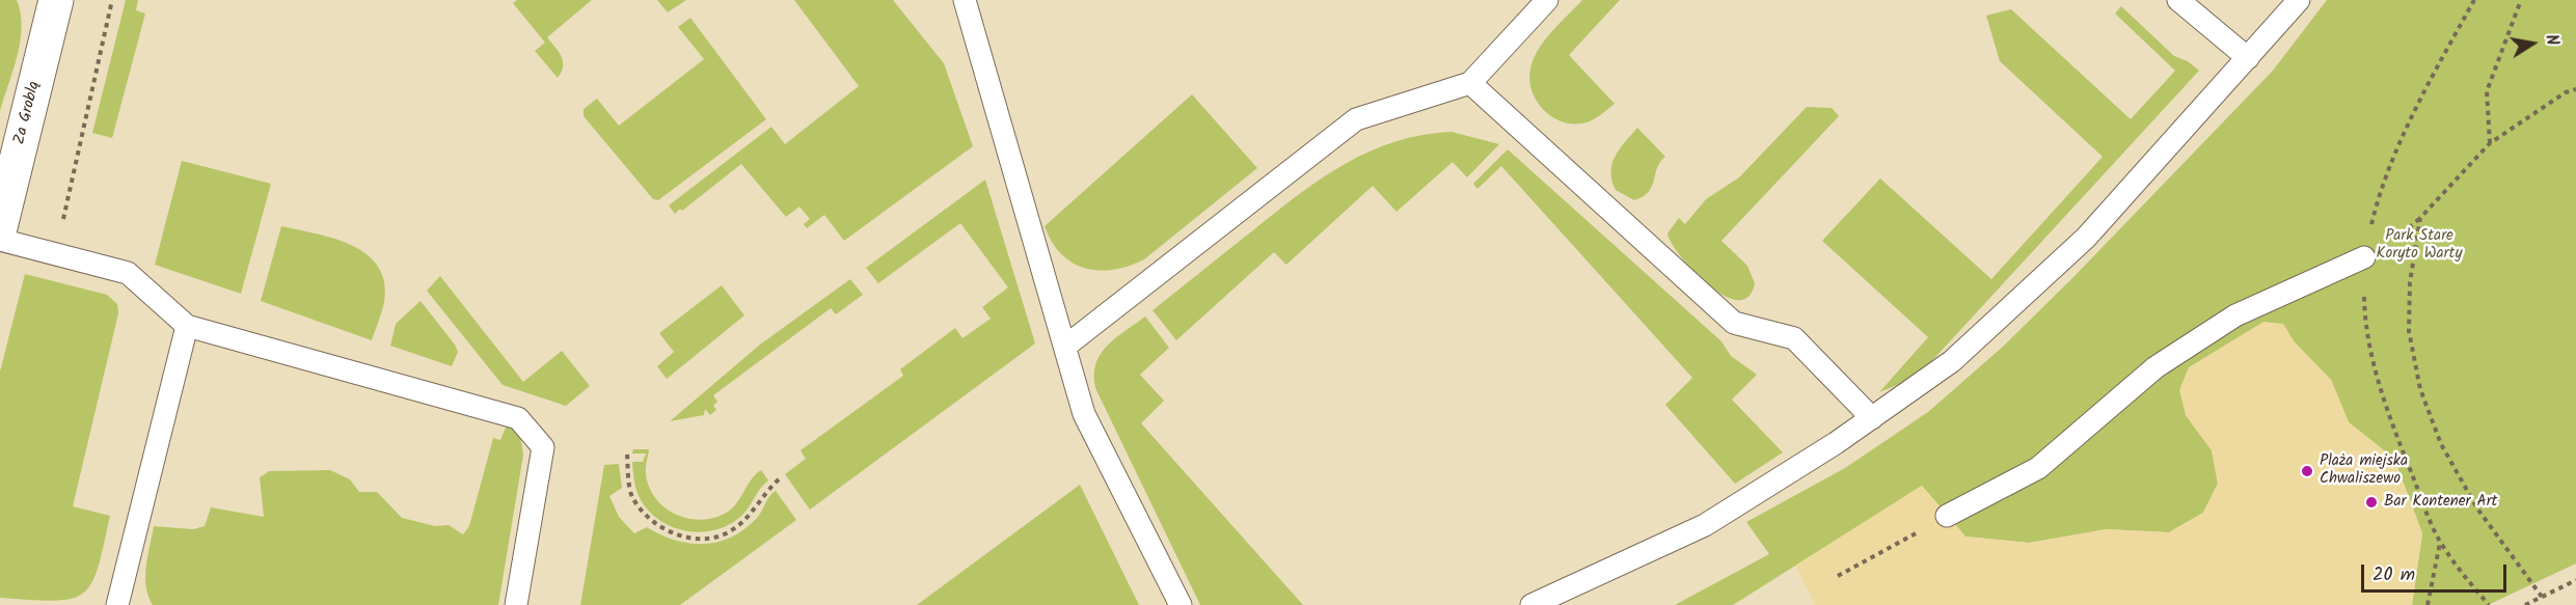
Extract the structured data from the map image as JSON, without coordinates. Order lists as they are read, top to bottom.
{
  "streets": {
    "street": ["Za Groblą"]
  },
  "parks": ["Park Stare Koryto Warty"],
  "places": ["Plaża miejska Chwaliszewo", "Bar Kontener Art"],
  "scale_bar": "20 m",
  "north": "right"
}
